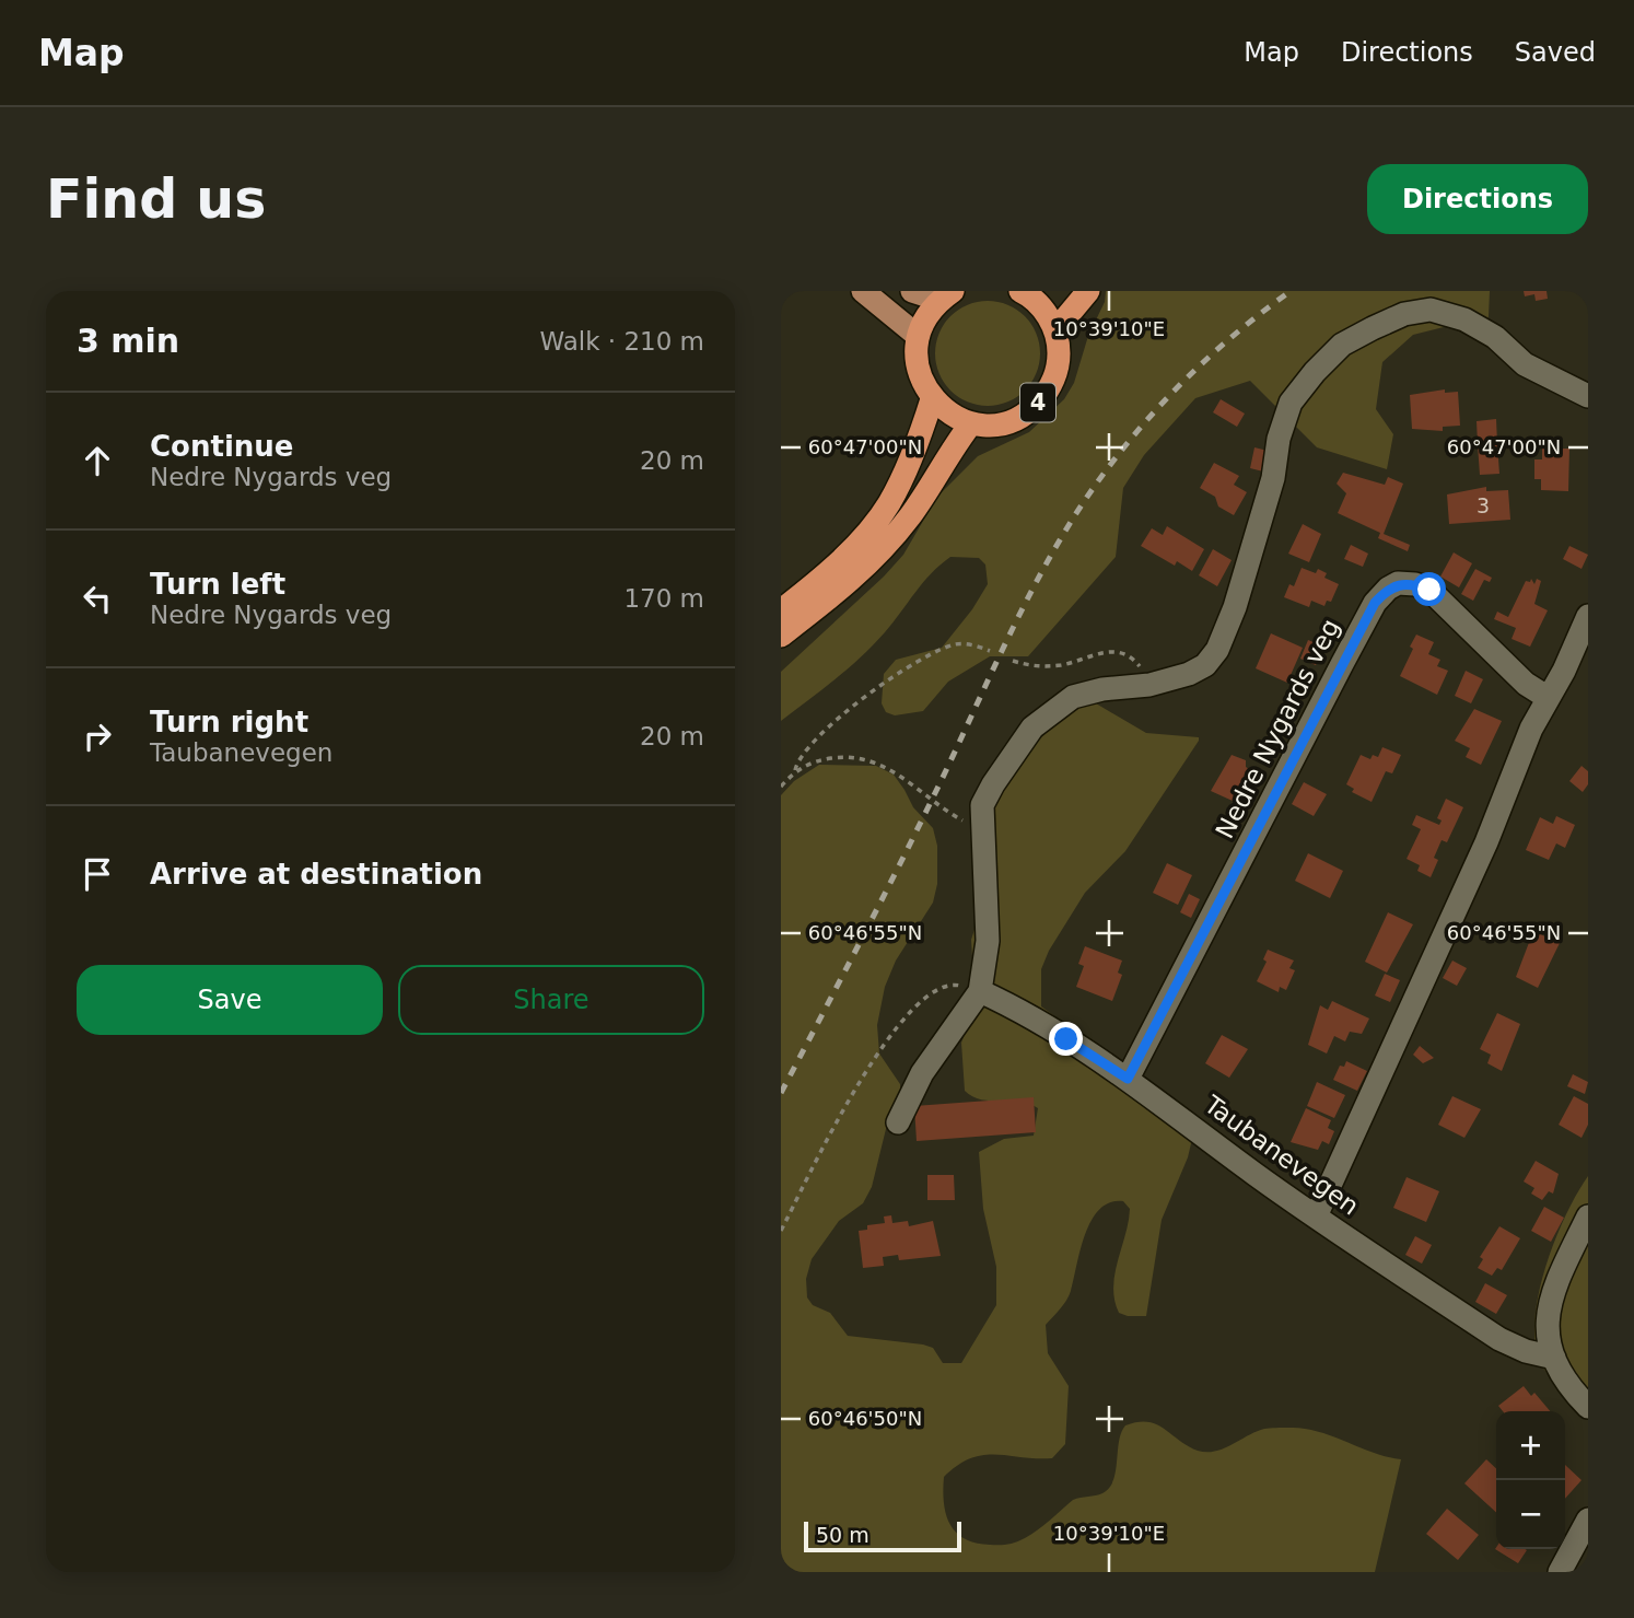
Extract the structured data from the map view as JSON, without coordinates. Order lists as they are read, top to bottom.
{
  "streets": {
    "highway": ["4"],
    "street": ["Nedre Nygards veg", "Taubanevegen"]
  },
  "crossings": [
    ["Nedre Nygards veg", "Taubanevegen"]
  ],
  "house_numbers": ["3"],
  "scale_bar": "50 m",
  "page": {
    "header": "Map",
    "nav": ["Map", "Directions", "Saved"],
    "buttons": [
      "Directions",
      ["Save", "Share"]
    ],
    "title": "Find us",
    "heading": ["3 min", "Walk · 210 m"],
    "list": [
      ["Continue", "Nedre Nygards veg", "20 m"],
      ["Turn left", "Nedre Nygards veg", "170 m"],
      ["Turn right", "Taubanevegen", "20 m"],
      "Arrive at destination"
    ],
    "map_buttons": ["+", "−"],
    "scale": "50 m"
  },
  "coordinates": [
    "10°39'10\"E",
    "60°47'00\"N",
    "60°46'55\"N",
    "60°46'50\"N"
  ]
}
